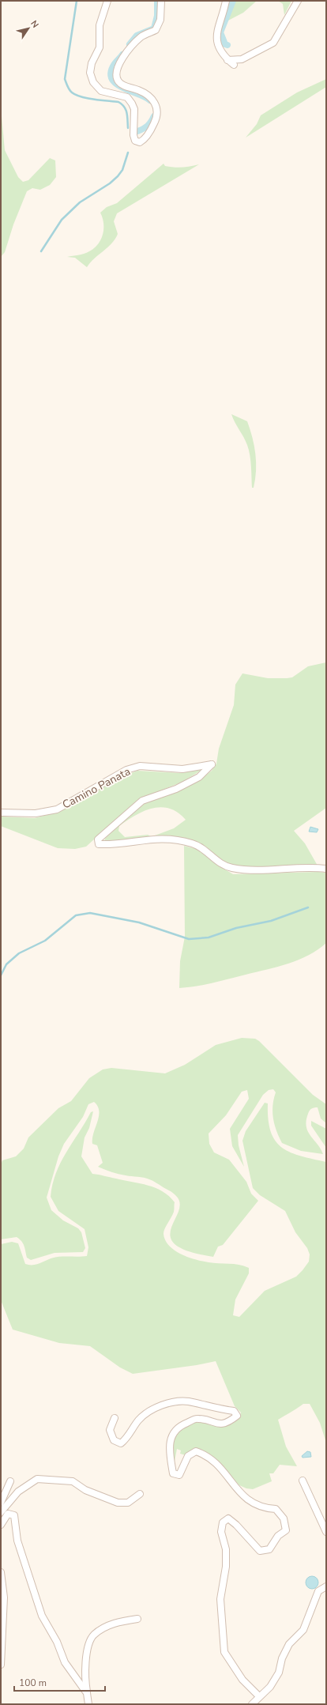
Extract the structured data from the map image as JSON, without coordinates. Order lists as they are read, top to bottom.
{
  "streets": {
    "street": ["Camino Panata"]
  },
  "scale_bar": "100 m",
  "north": "top right"
}
